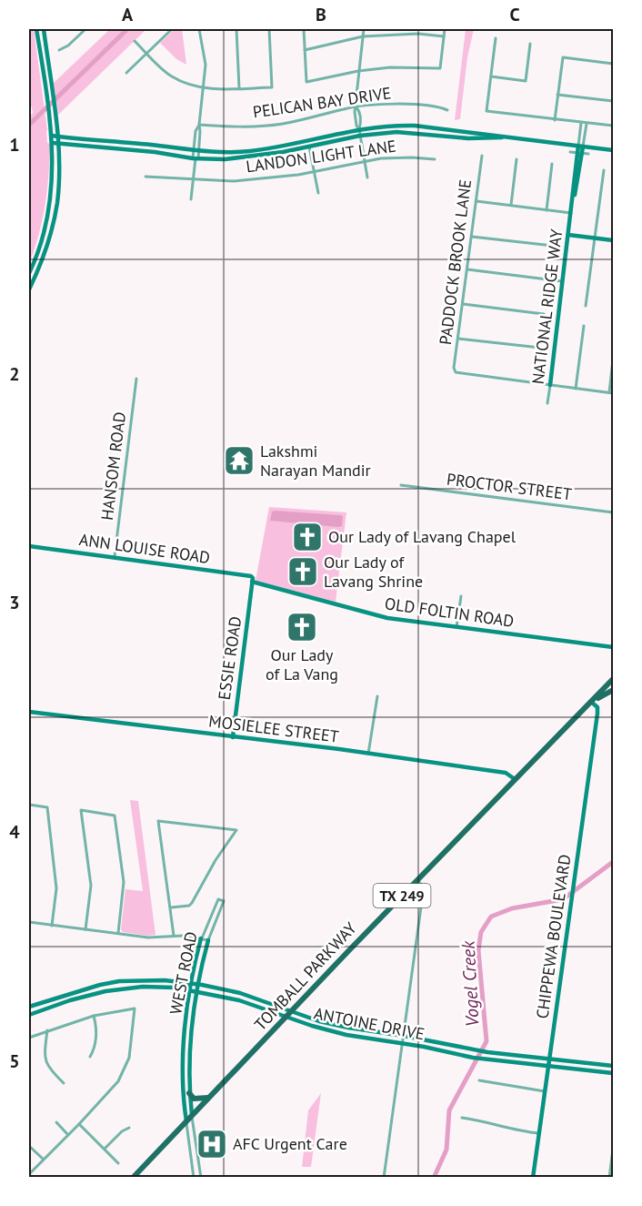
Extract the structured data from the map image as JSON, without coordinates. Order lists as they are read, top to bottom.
{
  "streets": {
    "main road": ["TX 249", "TOMBALL PARKWAY"],
    "street": [
      "PELICAN BAY DRIVE",
      "LANDON LIGHT LANE",
      "PADDOCK BROOK LANE",
      "NATIONAL RIDGE WAY",
      "HANSOM ROAD",
      "PROCTOR STREET",
      "ANN LOUISE ROAD",
      "OLD FOLTIN ROAD",
      "ESSIE ROAD",
      "MOSIELEE STREET",
      "CHIPPEWA BOULEVARD",
      "WEST ROAD",
      "ANTOINE DRIVE"
    ]
  },
  "crossings": [
    ["PADDOCK BROOK LANE", "NATIONAL RIDGE WAY"],
    ["HANSOM ROAD", "ANN LOUISE ROAD"],
    ["ANN LOUISE ROAD", "OLD FOLTIN ROAD"],
    ["ANN LOUISE ROAD", "ESSIE ROAD"],
    ["OLD FOLTIN ROAD", "ESSIE ROAD"],
    ["ESSIE ROAD", "MOSIELEE STREET"],
    ["MOSIELEE STREET", "TOMBALL PARKWAY"],
    ["CHIPPEWA BOULEVARD", "TOMBALL PARKWAY"],
    ["CHIPPEWA BOULEVARD", "ANTOINE DRIVE"],
    ["WEST ROAD", "TOMBALL PARKWAY"],
    ["WEST ROAD", "ANTOINE DRIVE"],
    ["TOMBALL PARKWAY", "ANTOINE DRIVE"]
  ],
  "water": ["Vogel Creek"],
  "places": {
    "temple": ["Lakshmi Narayan Mandir"],
    "church": ["Our Lady of Lavang Chapel", "Our Lady of Lavang Shrine", "Our Lady of La Vang"],
    "hospital": ["AFC Urgent Care"]
  },
  "grid": {
    "columns": ["A", "B", "C"],
    "rows": [
      "1",
      "2",
      "3",
      "4",
      "5"
    ]
  }
}
